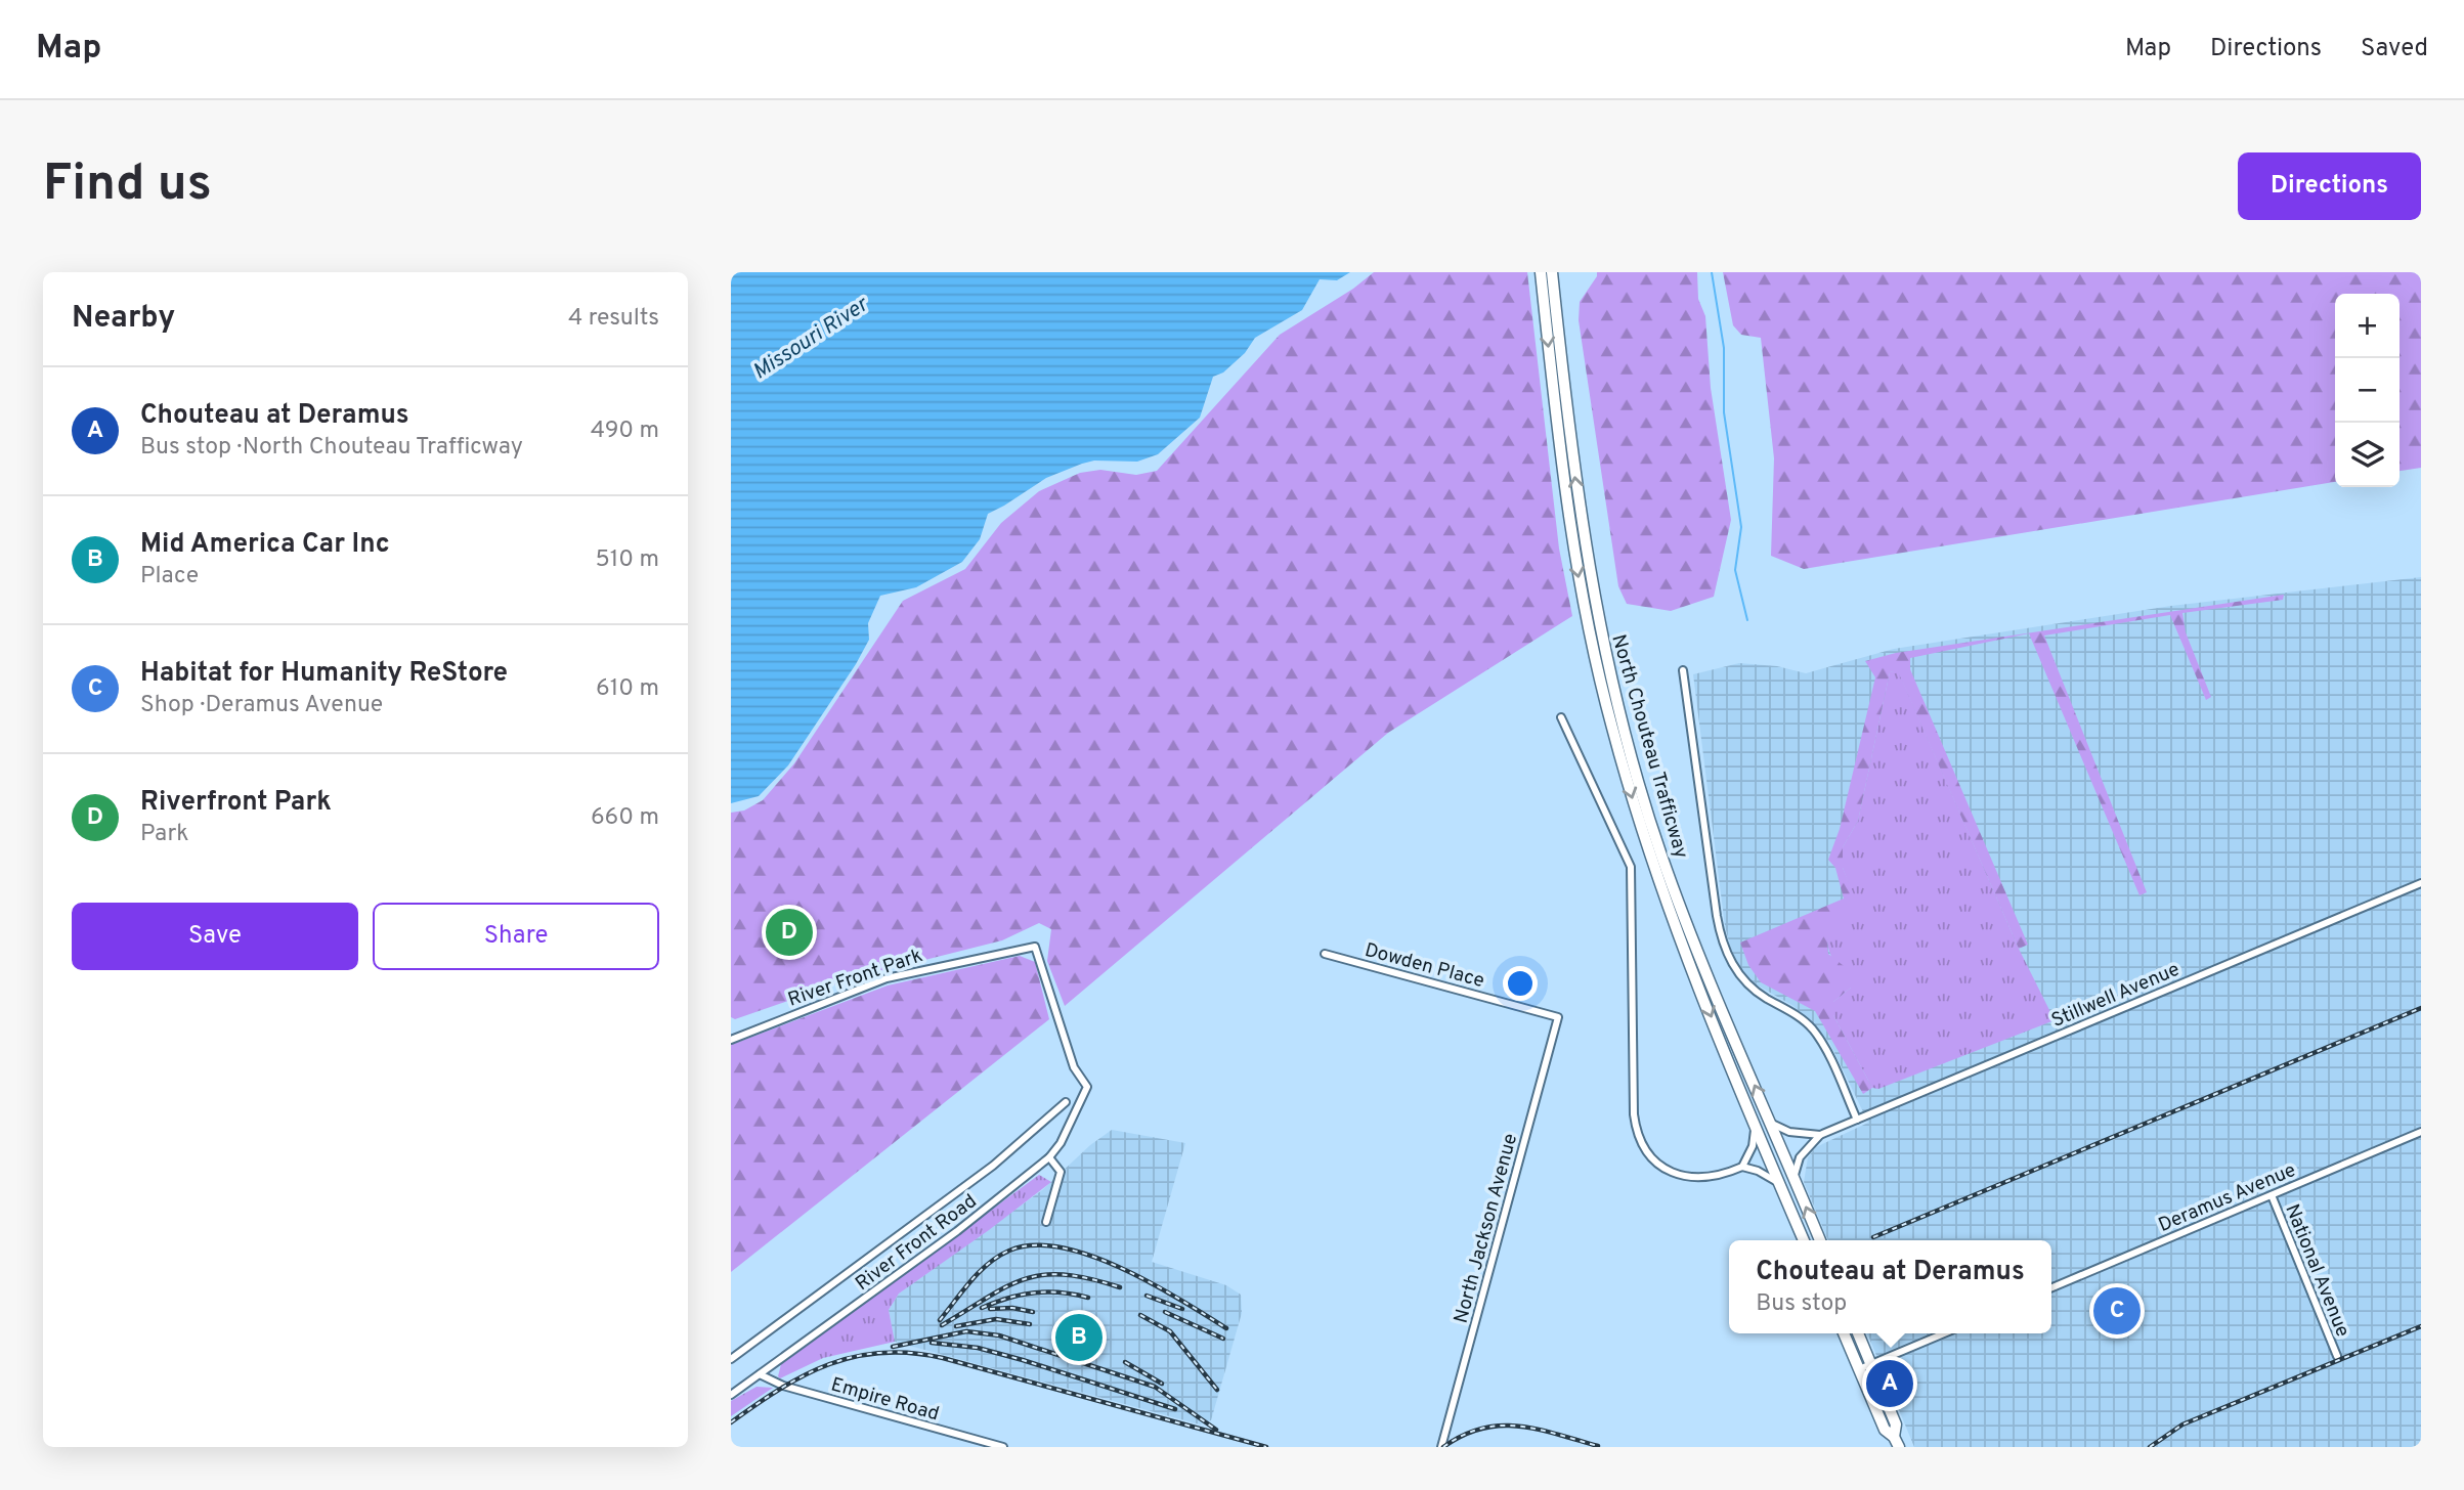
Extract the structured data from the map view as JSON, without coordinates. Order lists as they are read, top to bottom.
{
  "streets": {
    "main road": ["North Chouteau Trafficway"],
    "street": [
      "Dowden Place",
      "River Front Park",
      "Stillwell Avenue",
      "Deramus Avenue",
      "North Jackson Avenue",
      "River Front Road",
      "National Avenue",
      "Empire Road"
    ]
  },
  "crossings": [
    ["North Chouteau Trafficway", "Stillwell Avenue"],
    ["Dowden Place", "North Jackson Avenue"],
    ["River Front Park", "River Front Road"],
    ["Deramus Avenue", "National Avenue"],
    ["River Front Road", "Empire Road"]
  ],
  "water": ["Missouri River"],
  "page": {
    "header": "Map",
    "nav": ["Map", "Directions", "Saved"],
    "buttons": [
      "Directions",
      ["Save", "Share"]
    ],
    "title": "Find us",
    "heading": ["Nearby", "4 results"],
    "map_buttons": ["+", "−"],
    "list": [
      {
        "mark": "A",
        "name": "Chouteau at Deramus",
        "note": "Bus stop · North Chouteau Trafficway",
        "value": "490 m"
      },
      {
        "mark": "B",
        "name": "Mid America Car Inc",
        "note": "Place",
        "value": "510 m"
      },
      {
        "mark": "C",
        "name": "Habitat for Humanity ReStore",
        "note": "Shop · Deramus Avenue",
        "value": "610 m"
      },
      {
        "mark": "D",
        "name": "Riverfront Park",
        "note": "Park",
        "value": "660 m"
      }
    ],
    "pins": [
      "D",
      "C",
      "B",
      "A"
    ],
    "popup": ["Chouteau at Deramus", "Bus stop"]
  }
}
